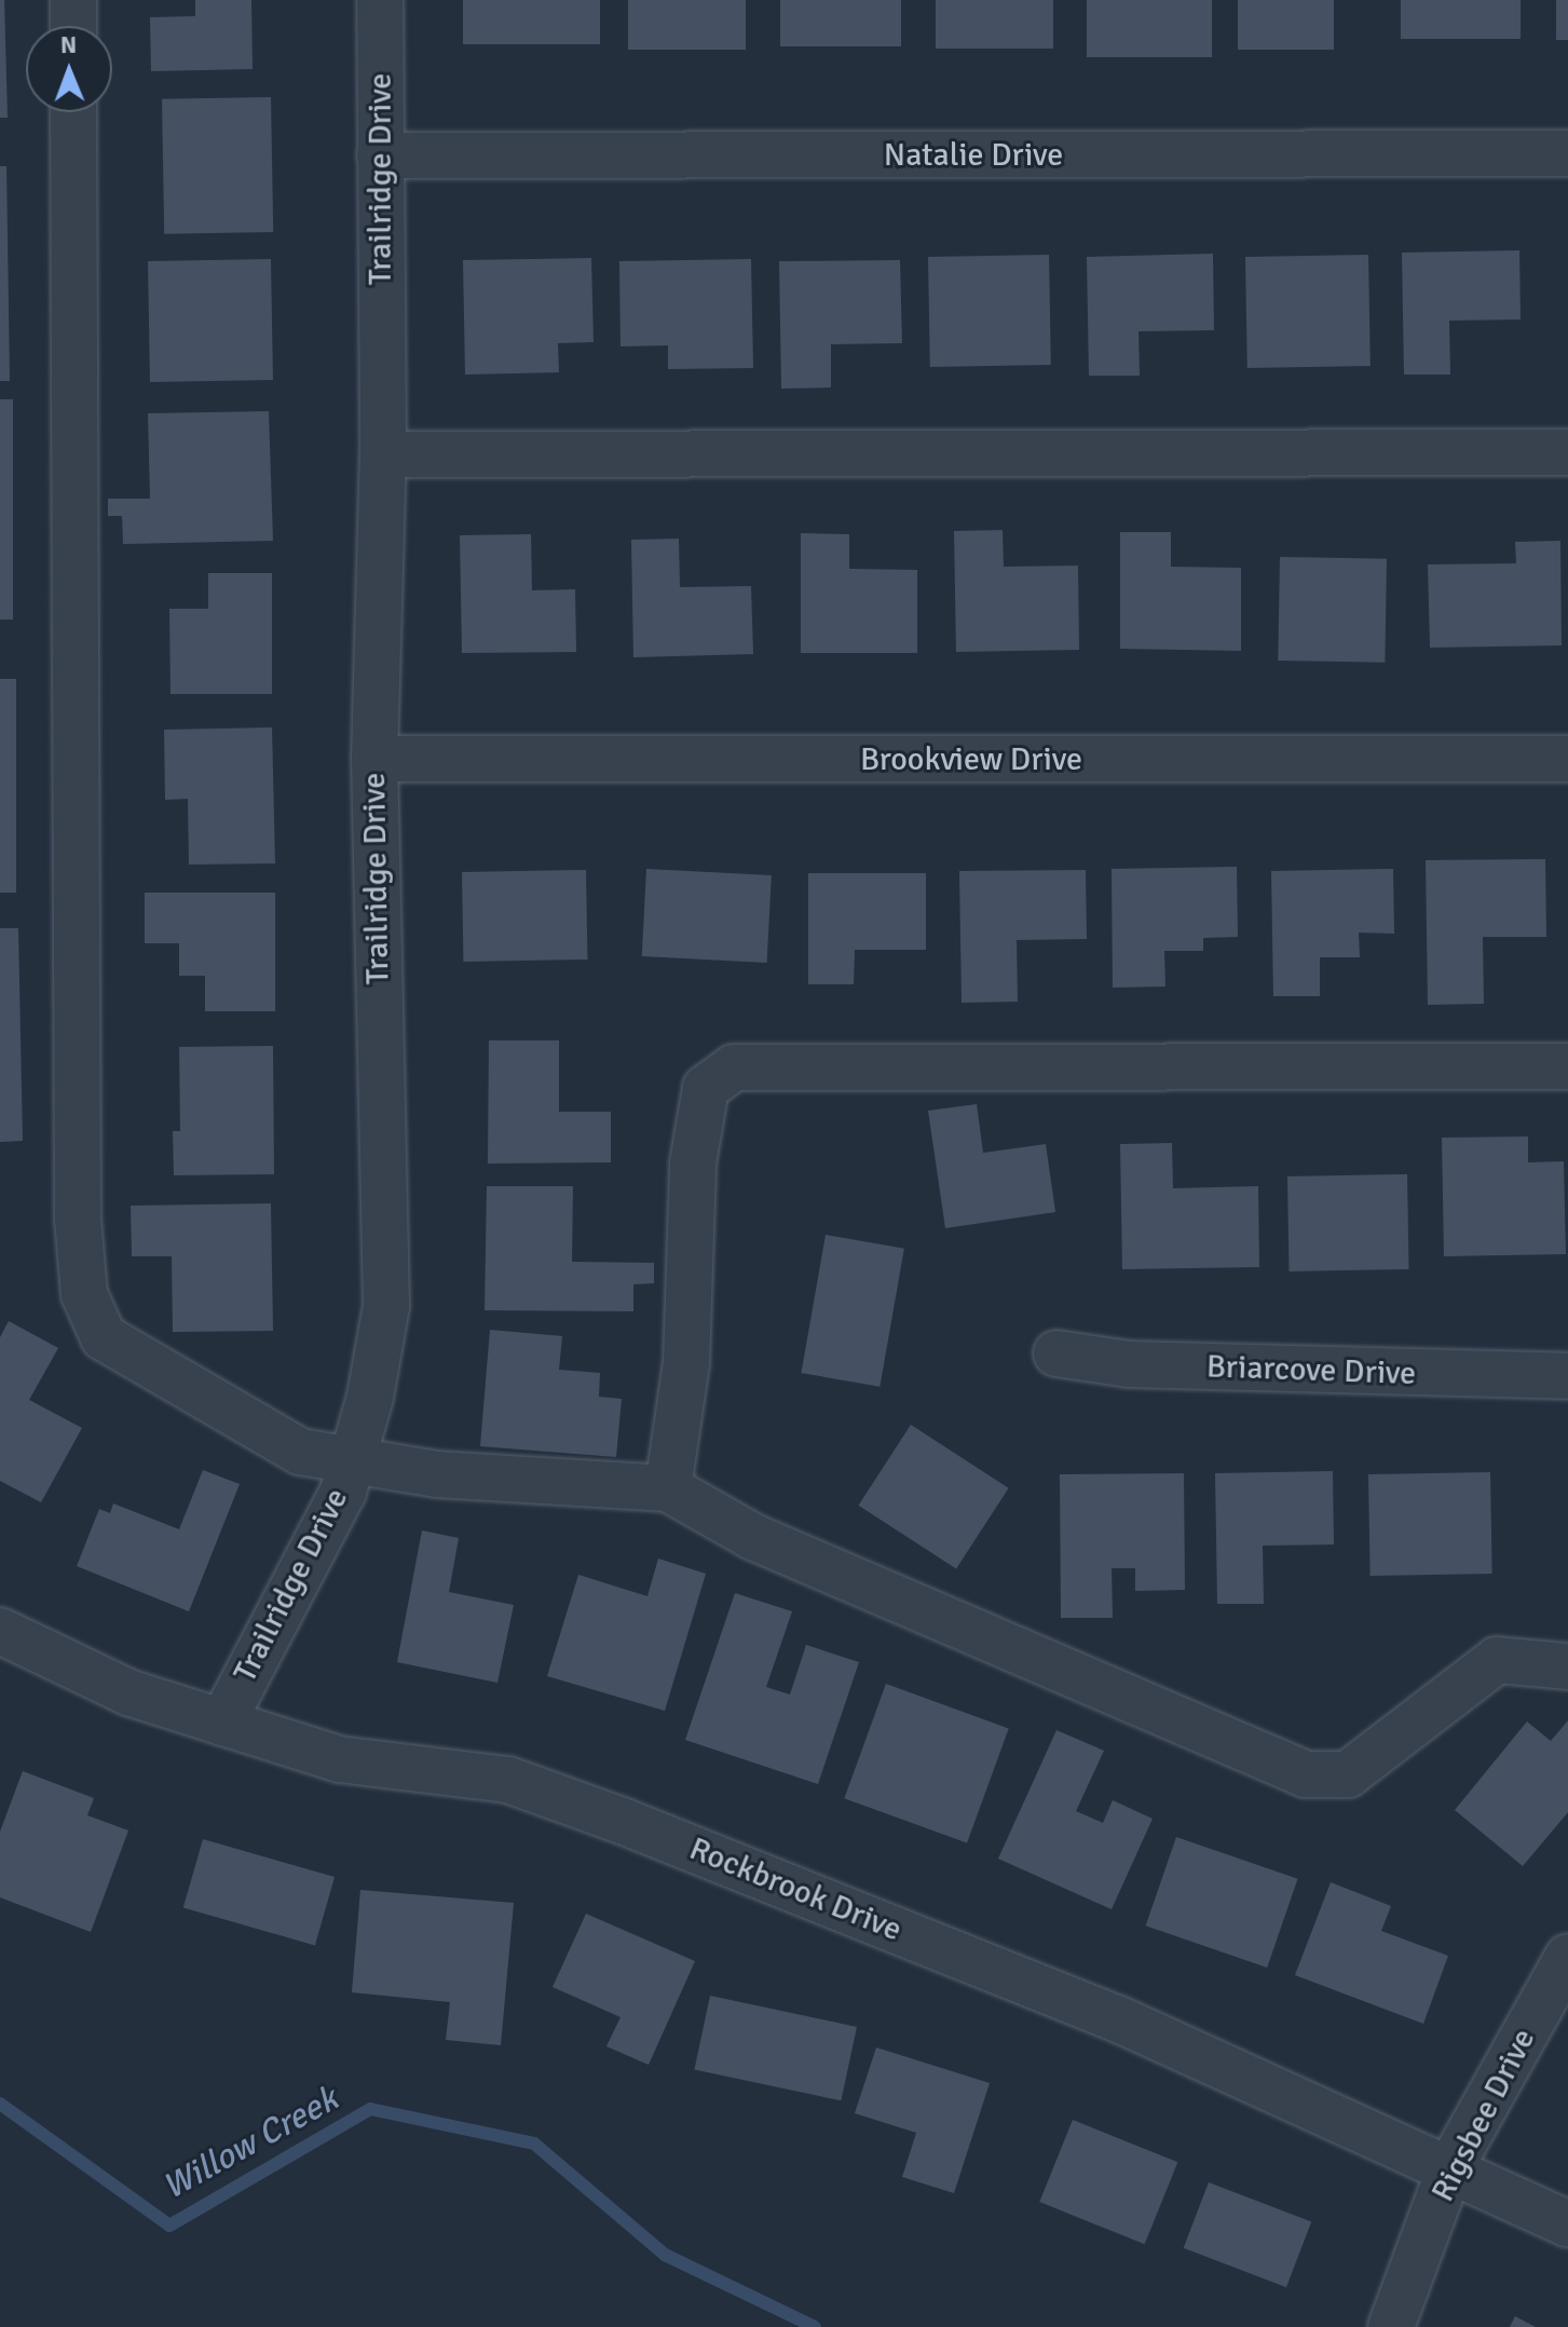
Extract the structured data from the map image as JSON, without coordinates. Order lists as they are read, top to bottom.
{
  "streets": {
    "street": [
      "Natalie Drive",
      "Trailridge Drive",
      "Brookview Drive",
      "Briarcove Drive",
      "Rockbrook Drive",
      "Rigsbee Drive"
    ]
  },
  "crossings": [
    ["Natalie Drive", "Trailridge Drive"],
    ["Trailridge Drive", "Brookview Drive"],
    ["Trailridge Drive", "Rockbrook Drive"],
    ["Rockbrook Drive", "Rigsbee Drive"]
  ],
  "water": ["Willow Creek"],
  "north": "top"
}
